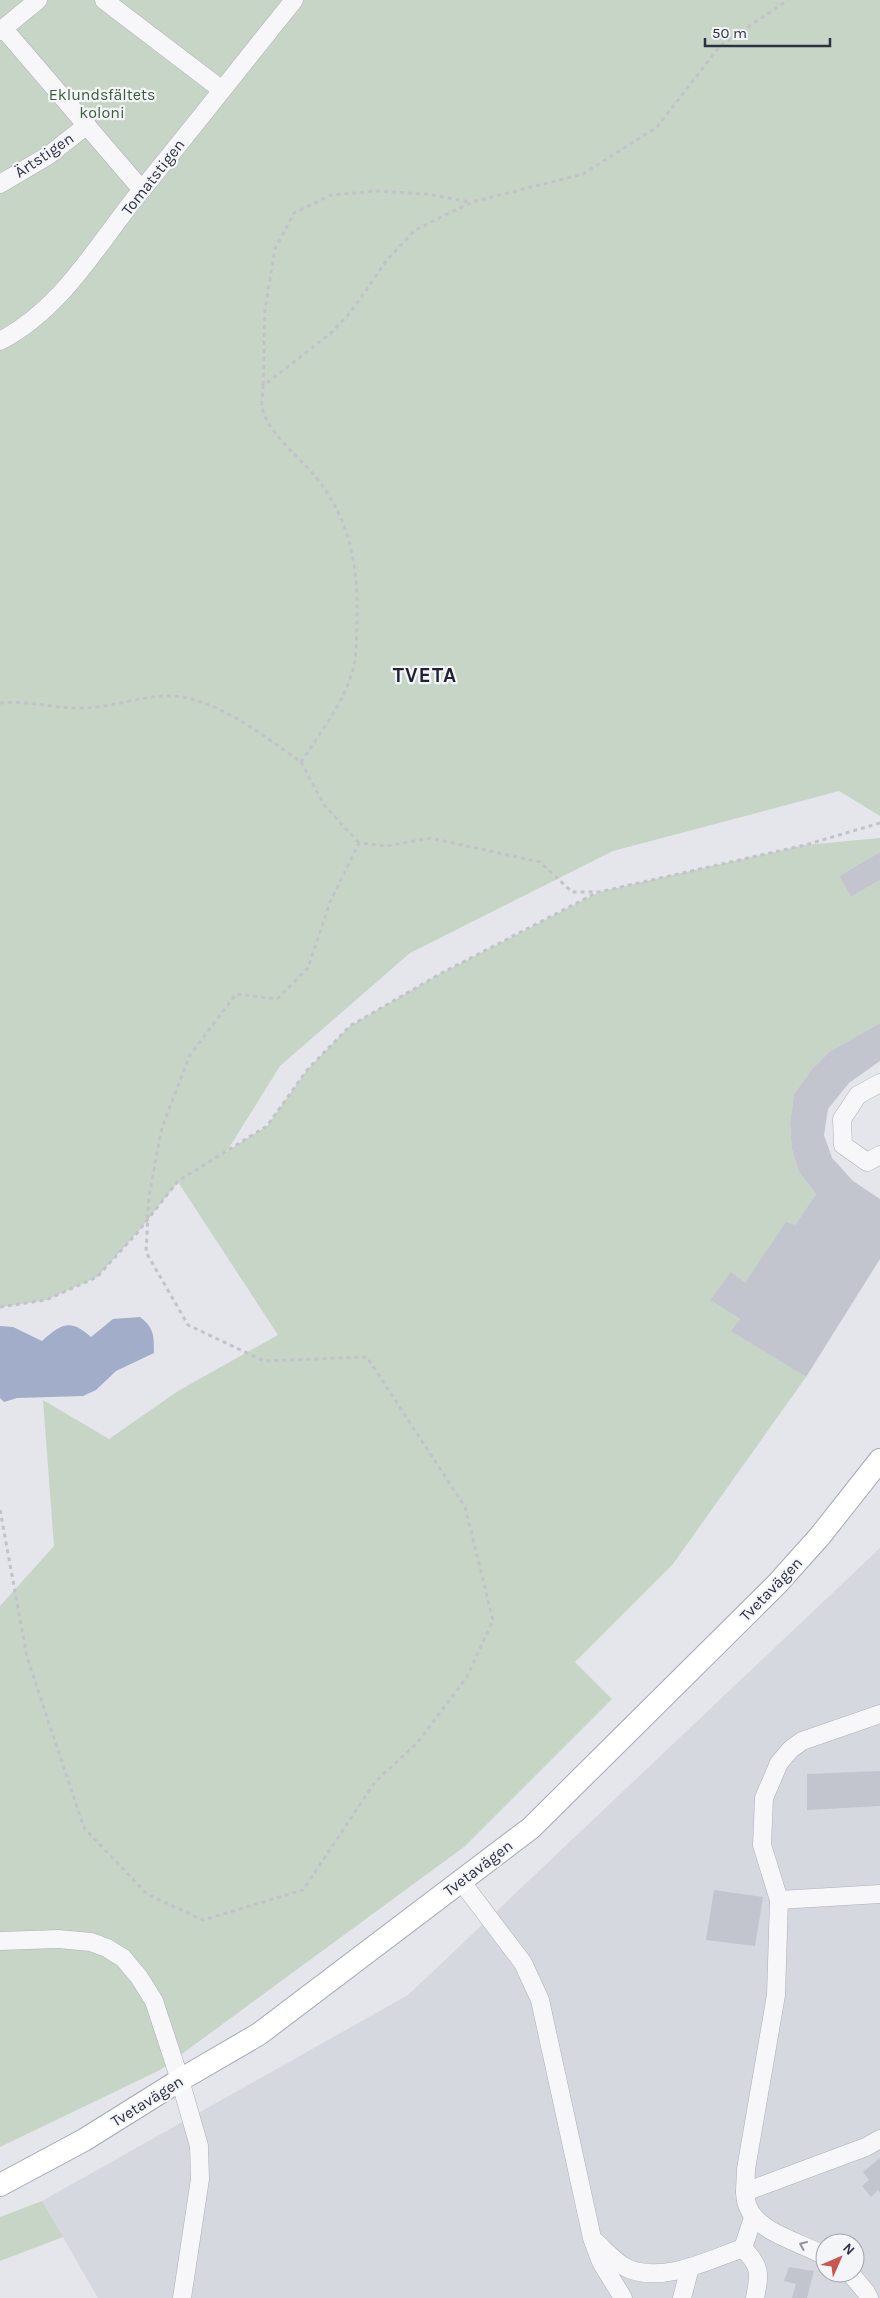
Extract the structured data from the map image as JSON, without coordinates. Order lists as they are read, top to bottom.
{
  "streets": {
    "main road": ["Tvetavägen"],
    "street": ["Ärtstigen", "Tomatstigen"]
  },
  "districts": ["TVETA"],
  "parks": ["Eklundsfältets koloni"],
  "scale_bar": "50 m",
  "north": "top right"
}
